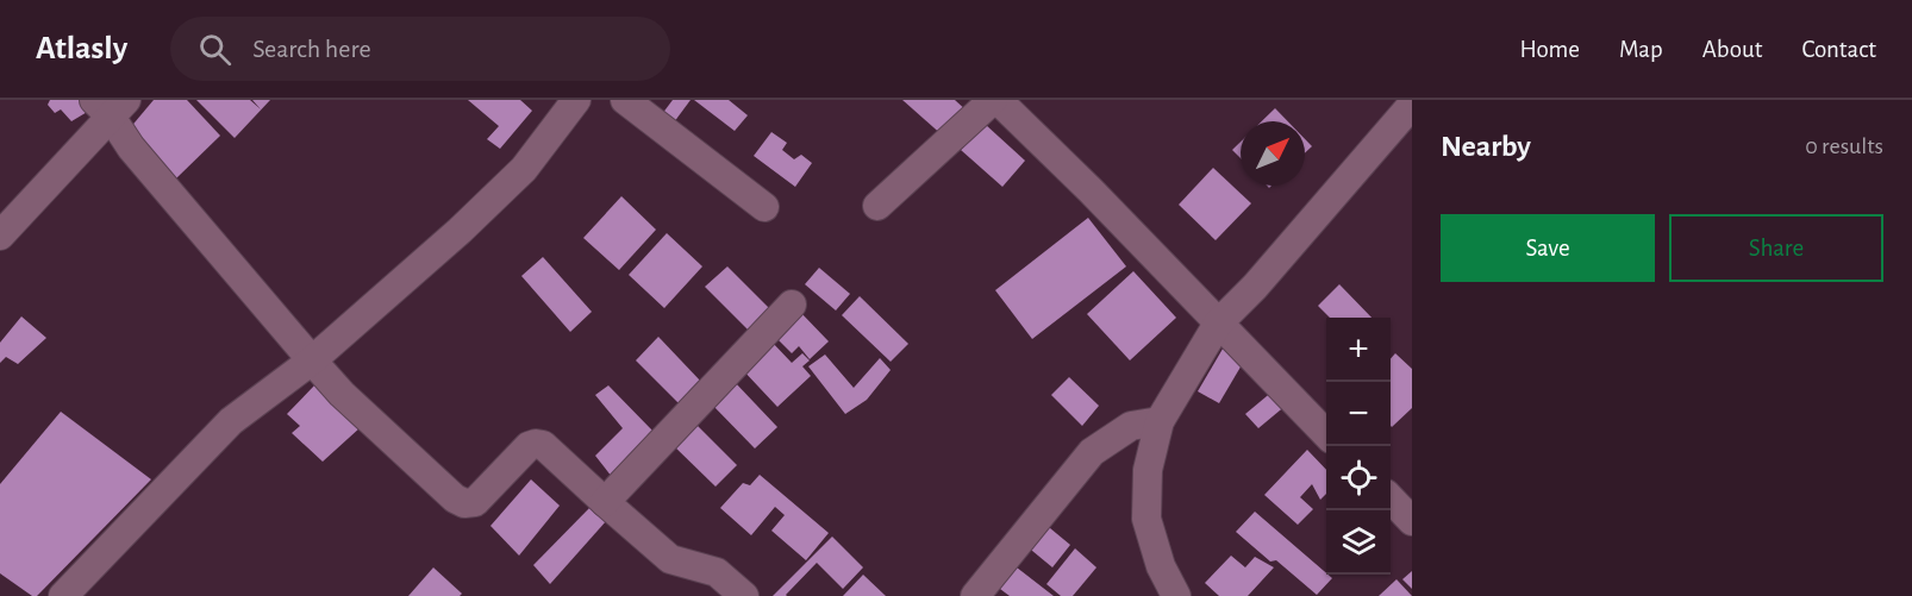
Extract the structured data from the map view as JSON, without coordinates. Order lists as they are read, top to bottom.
{
  "north": "top right",
  "page": {
    "header": "Atlasly",
    "search": "Search here",
    "nav": [
      "Home",
      "Map",
      "About",
      "Contact"
    ],
    "heading": ["Nearby", "0 results"],
    "buttons": ["Save", "Share"],
    "map_buttons": ["+", "−"]
  }
}
